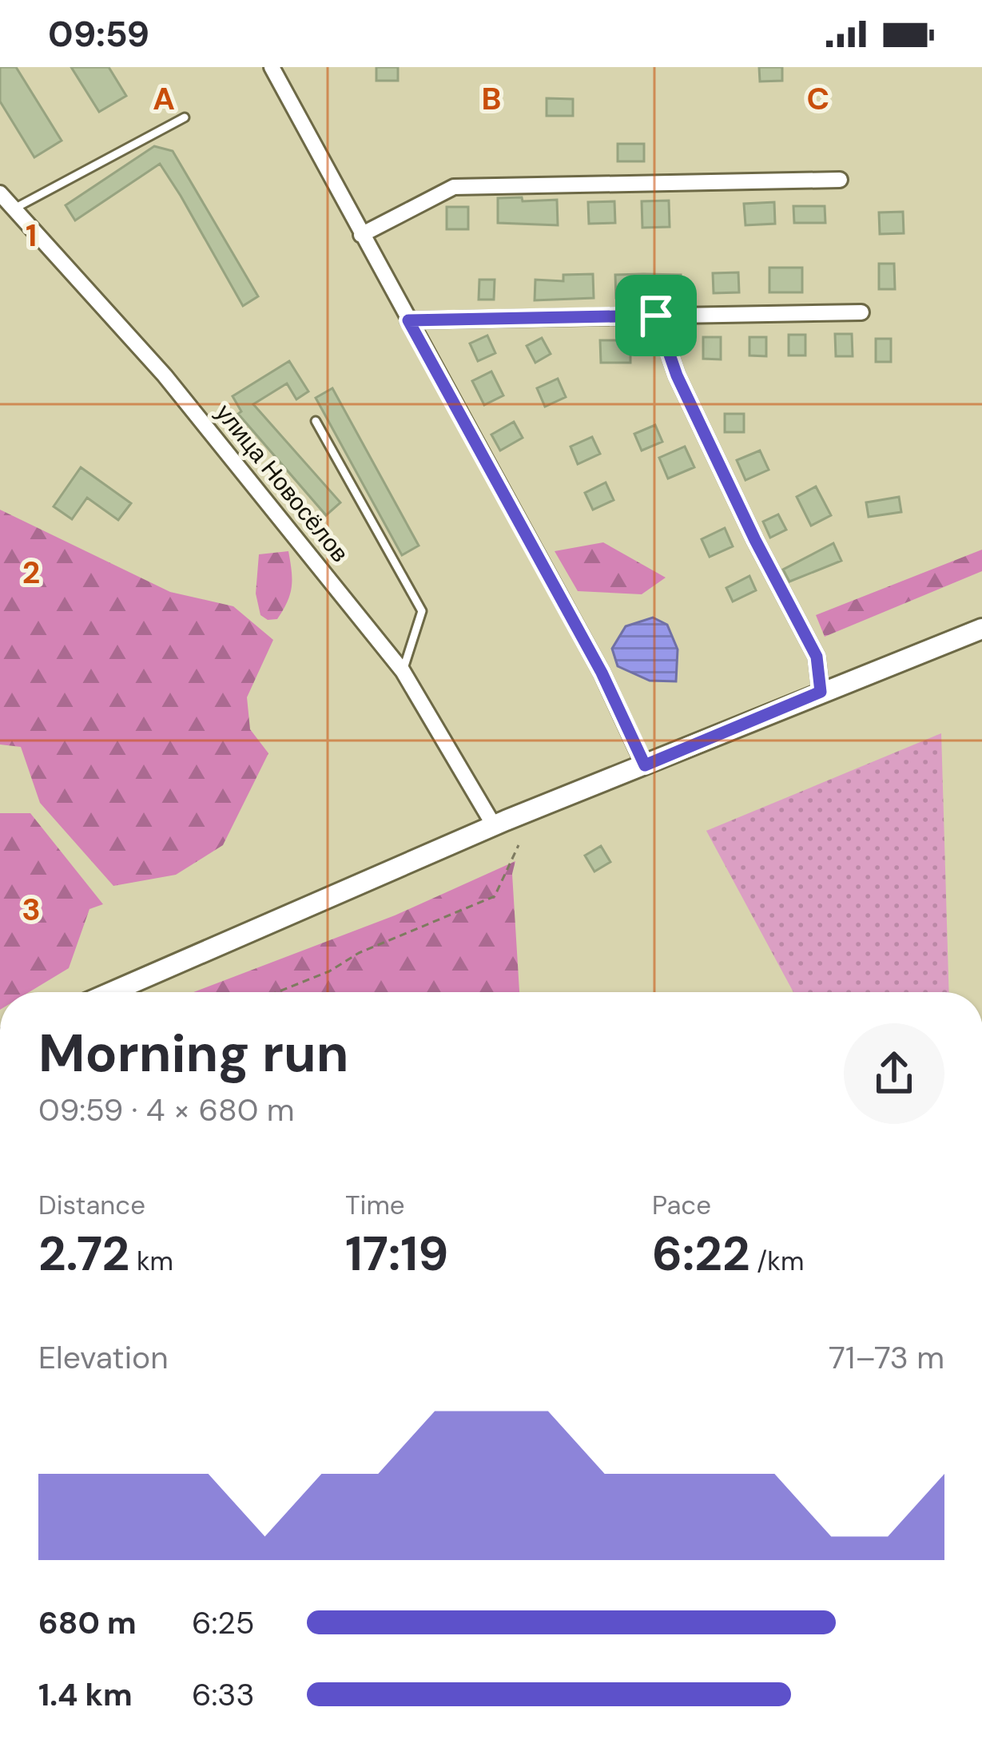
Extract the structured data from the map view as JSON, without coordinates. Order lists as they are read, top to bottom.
{
  "streets": {
    "street": ["улица Новосёлов"]
  },
  "page": {
    "status": "09:59",
    "heading": ["Morning run", "09:59 · 4 × 680 m"],
    "stats": [
      ["Distance", "2.72 km"],
      ["Time", "17:19"],
      ["Pace", "6:22 /km"]
    ],
    "chart": ["Elevation", "71–73 m"],
    "list": [
      {
        "name": "680 m",
        "note": "6:25"
      },
      {
        "name": "1.4 km",
        "note": "6:33"
      }
    ]
  },
  "grid": {
    "columns": ["A", "B", "C"],
    "rows": ["1", "2", "3"]
  }
}
